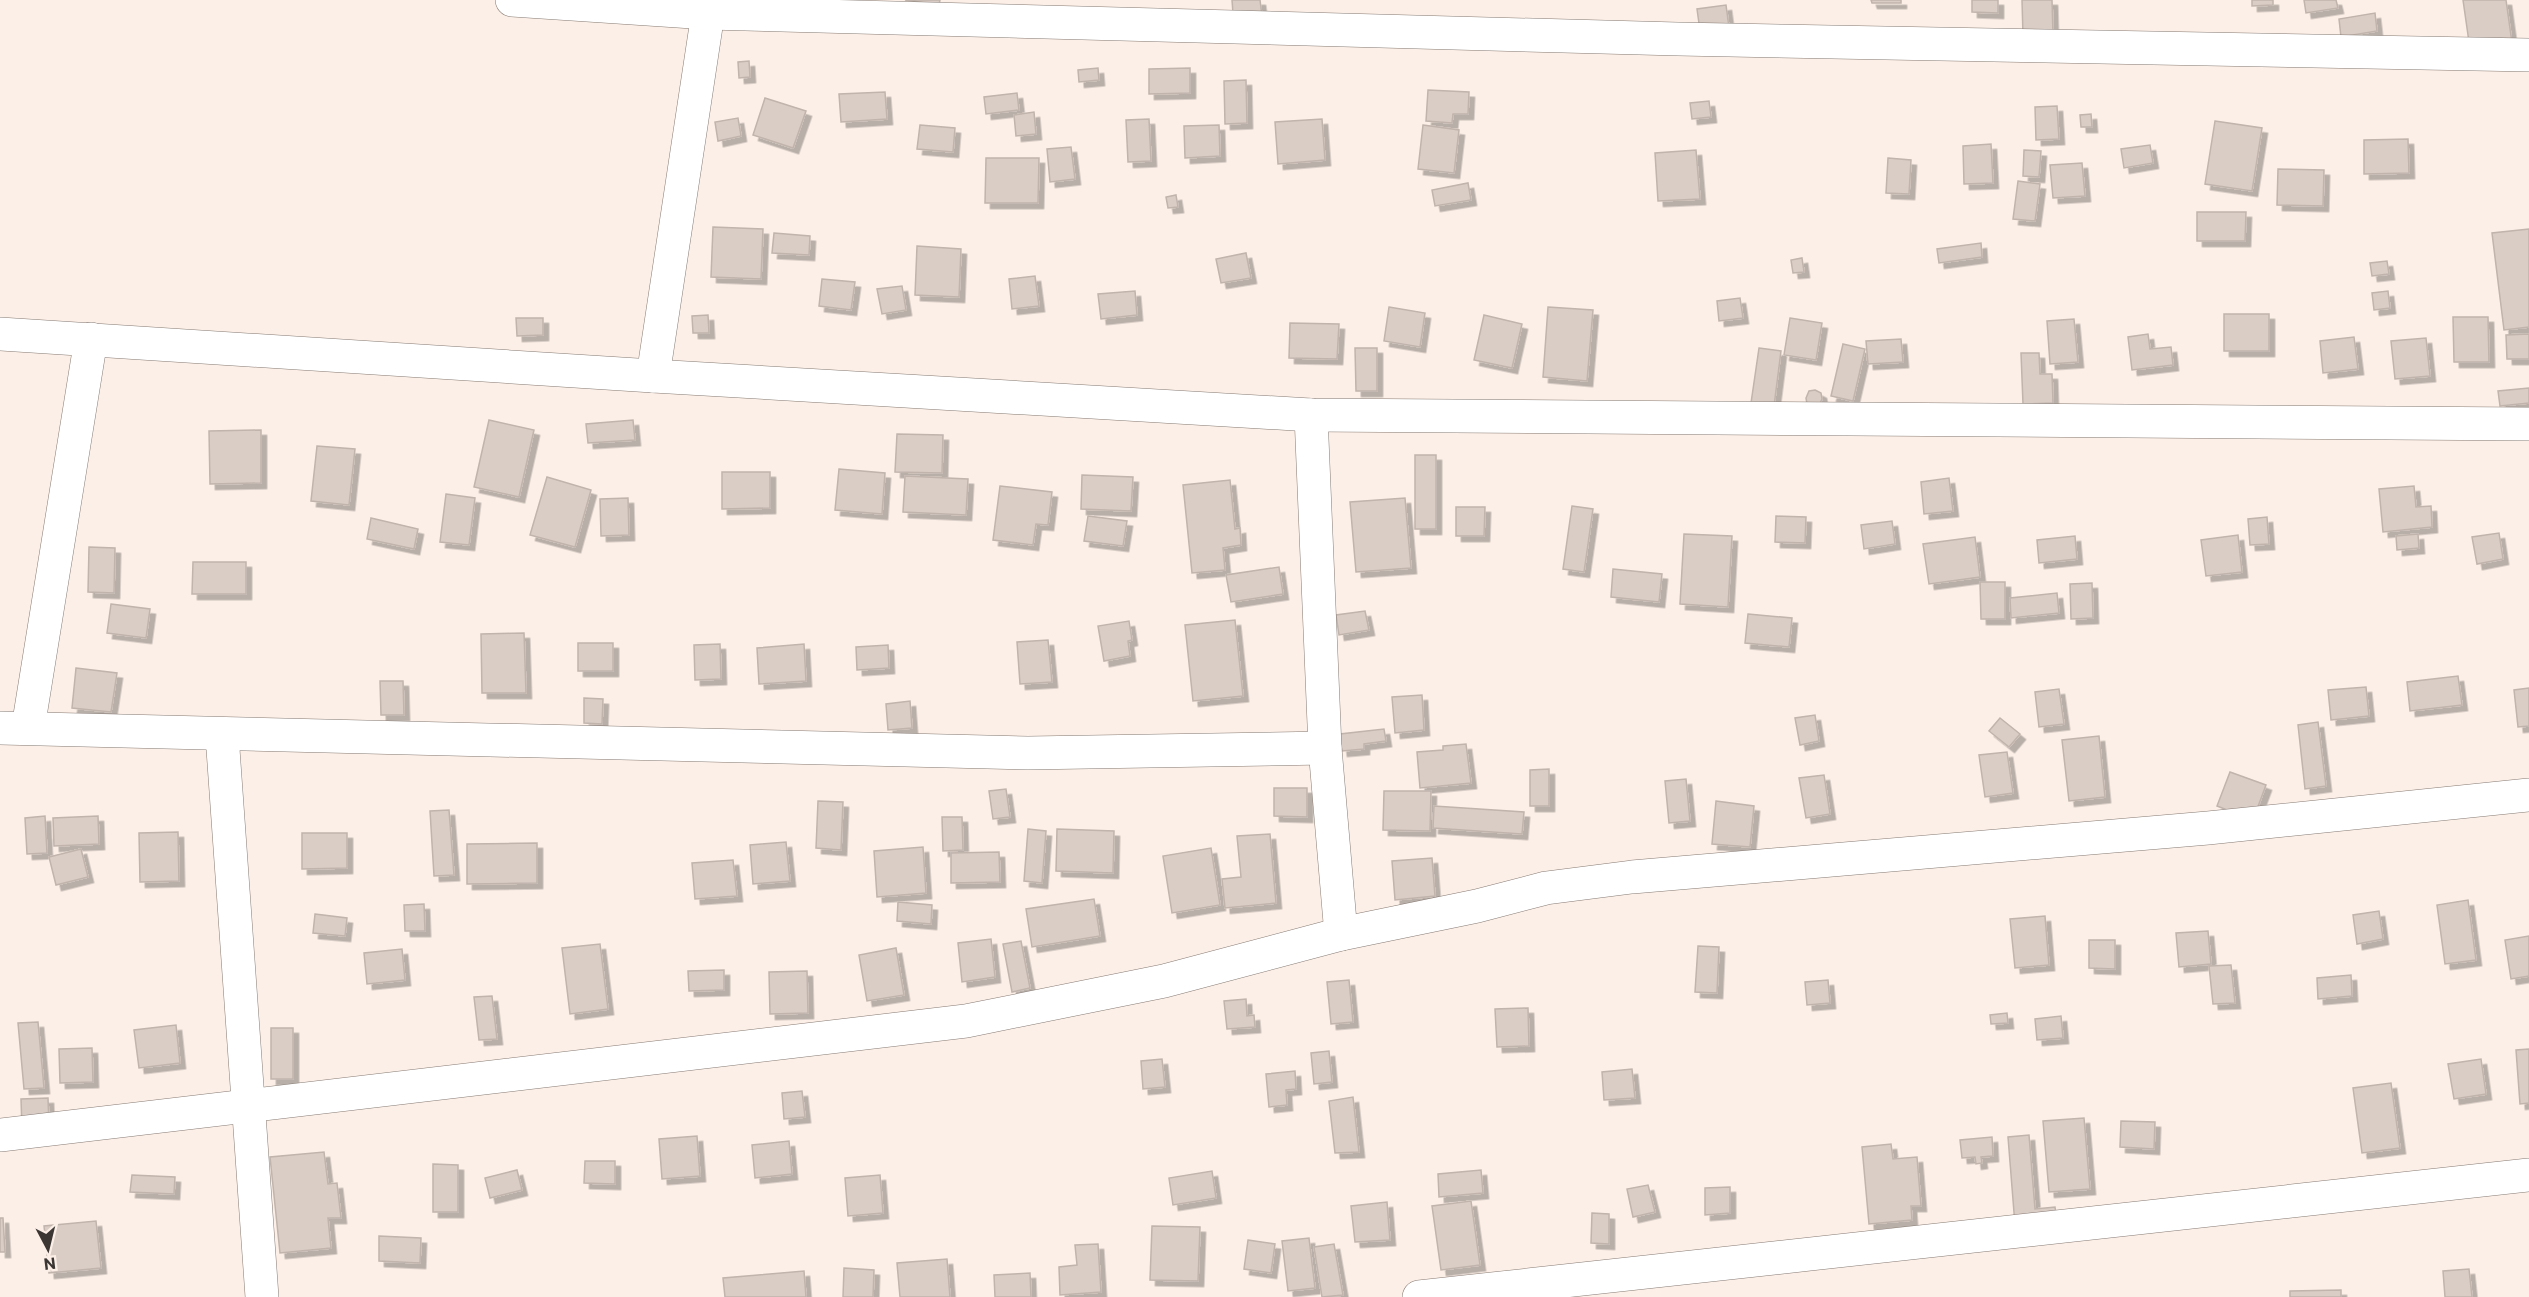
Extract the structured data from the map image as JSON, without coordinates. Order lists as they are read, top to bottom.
{
  "north": "bottom"
}
